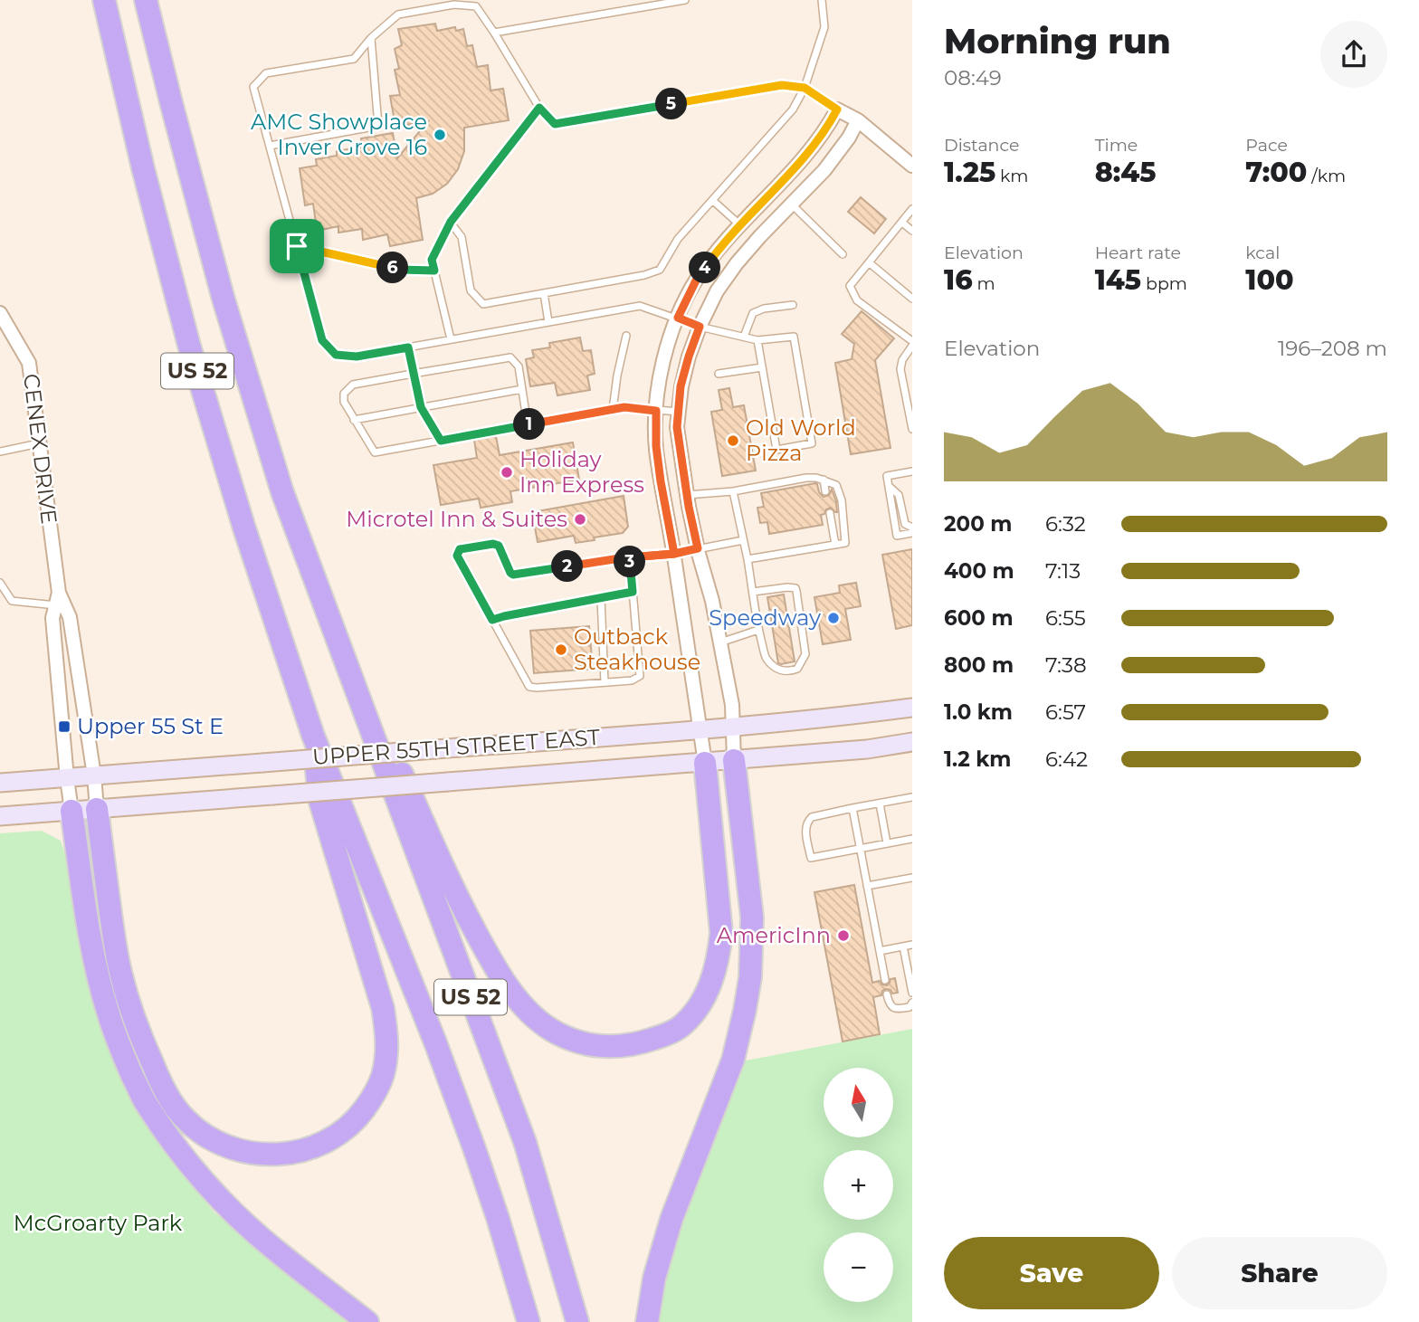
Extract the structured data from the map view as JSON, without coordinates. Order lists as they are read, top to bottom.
{
  "streets": {
    "highway": ["US 52"],
    "street": ["CENEX DRIVE", "UPPER 55TH STREET EAST"]
  },
  "crossings": [
    ["CENEX DRIVE", "UPPER 55TH STREET EAST"]
  ],
  "parks": ["McGroarty Park"],
  "places": {
    "other": [
      "AMC Showplace Inver Grove 16",
      "Old World Pizza",
      "Holiday Inn Express",
      "Microtel Inn & Suites",
      "Speedway",
      "Outback Steakhouse",
      "AmericInn"
    ],
    "transit": ["Upper 55 St E"]
  },
  "north": "top",
  "page": {
    "heading": ["Morning run", "08:49"],
    "pins": [
      "5",
      "4",
      "6",
      "1",
      "3",
      "2"
    ],
    "stats": [
      ["Distance", "1.25 km"],
      ["Time", "8:45"],
      ["Pace", "7:00 /km"],
      ["Elevation", "16 m"],
      ["Heart rate", "145 bpm"],
      ["kcal", "100"]
    ],
    "chart": ["Elevation", "196–208 m"],
    "list": [
      {
        "name": "200 m",
        "note": "6:32"
      },
      {
        "name": "400 m",
        "note": "7:13"
      },
      {
        "name": "600 m",
        "note": "6:55"
      },
      {
        "name": "800 m",
        "note": "7:38"
      },
      {
        "name": "1.0 km",
        "note": "6:57"
      },
      {
        "name": "1.2 km",
        "note": "6:42"
      }
    ],
    "map_buttons": ["+", "−"],
    "buttons": ["Save", "Share"]
  }
}
